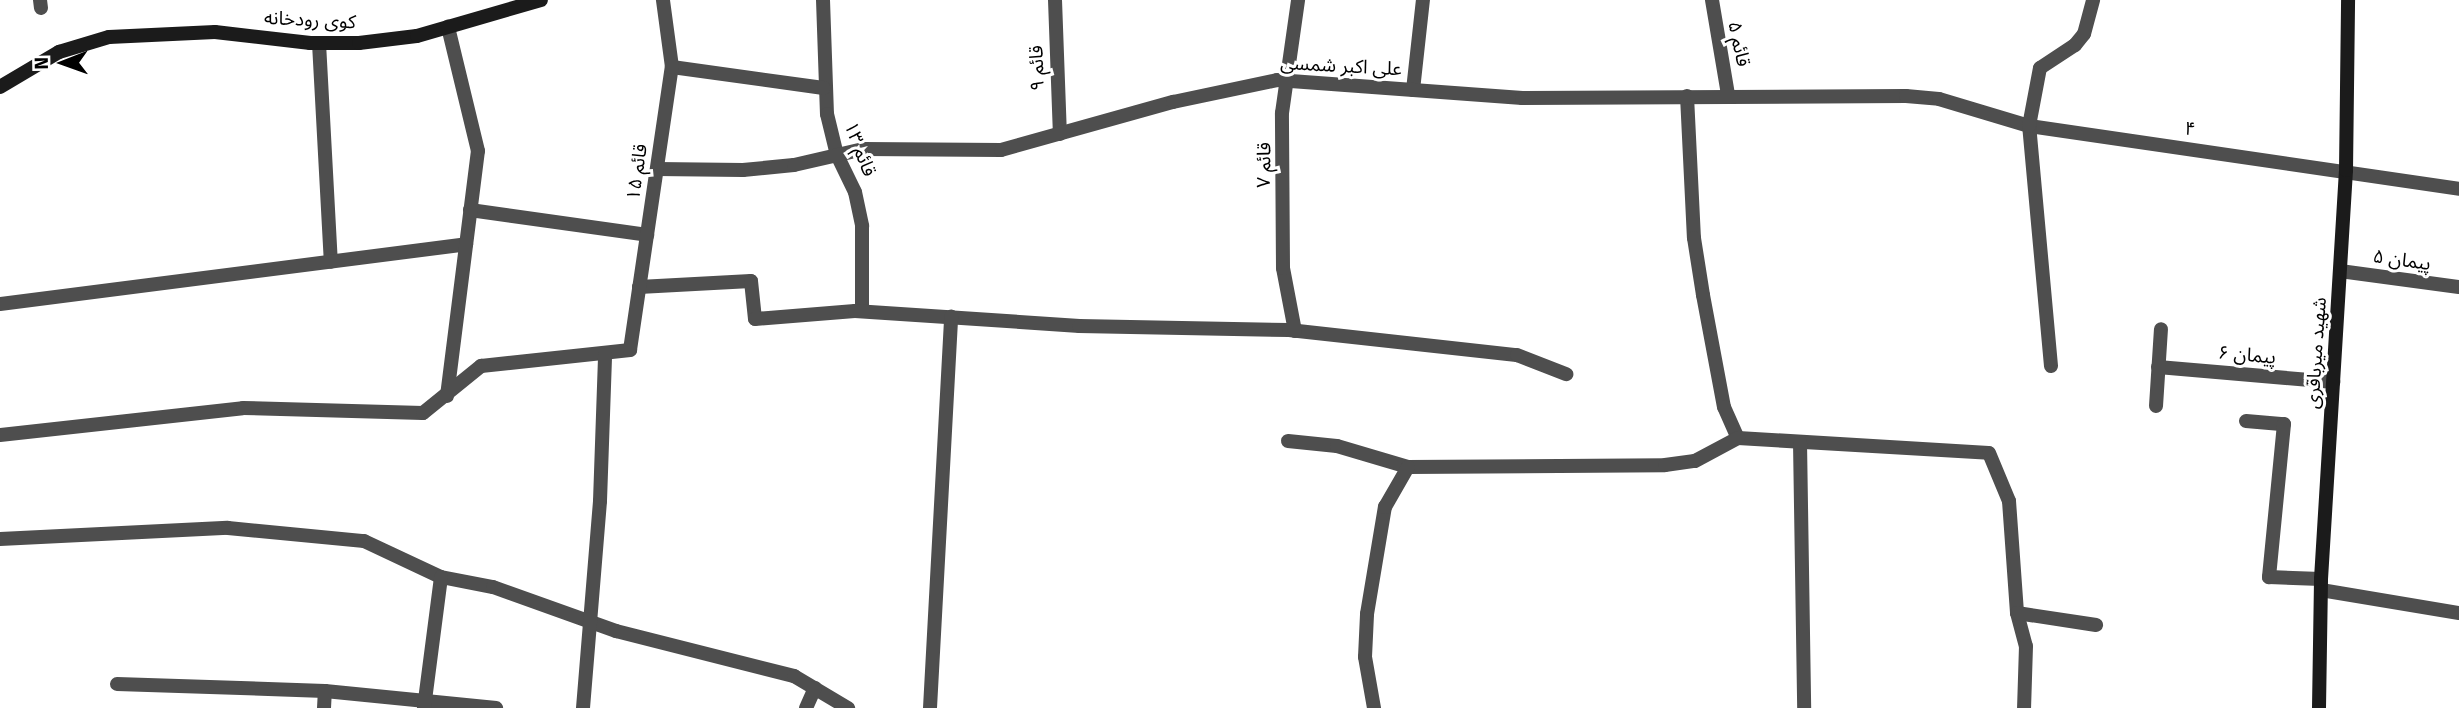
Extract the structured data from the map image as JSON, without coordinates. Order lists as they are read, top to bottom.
{
  "streets": {
    "main road": ["کوی رودخانه", "شهید میرباقری"],
    "street": [
      "قائم ۵",
      "علی اکبر شمسی",
      "قائم ۹",
      "۴",
      "قائم ۱۳",
      "قائم ۷",
      "قائم ۱۵",
      "پیمان ۵",
      "پیمان ۶"
    ]
  },
  "crossings": [
    ["قائم ۵", "علی اکبر شمسی"],
    ["علی اکبر شمسی", "قائم ۹"],
    ["علی اکبر شمسی", "۴"],
    ["علی اکبر شمسی", "قائم ۱۳"],
    ["علی اکبر شمسی", "قائم ۷"],
    ["علی اکبر شمسی", "قائم ۱۵"],
    ["۴", "شهید میرباقری"],
    ["پیمان ۵", "شهید میرباقری"],
    ["شهید میرباقری", "پیمان ۶"]
  ],
  "north": "left"
}
